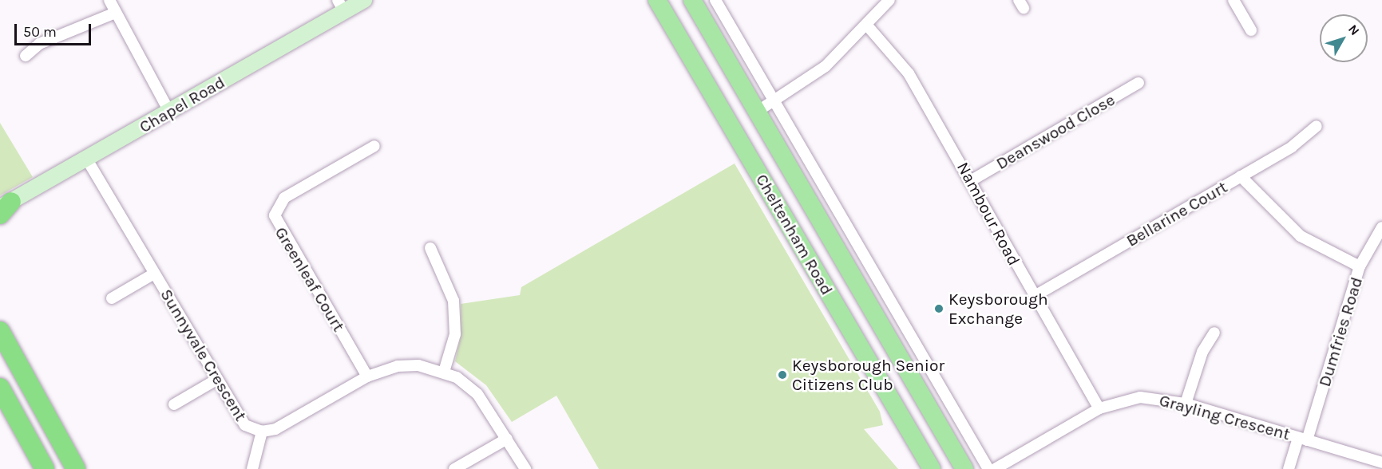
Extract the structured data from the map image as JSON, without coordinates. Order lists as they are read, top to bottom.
{
  "streets": {
    "main road": ["Chapel Road", "Cheltenham Road"],
    "street": [
      "Deanswood Close",
      "Nambour Road",
      "Bellarine Court",
      "Greenleaf Court",
      "Dumfries Road",
      "Sunnyvale Crescent",
      "Grayling Crescent"
    ]
  },
  "crossings": [
    ["Chapel Road", "Sunnyvale Crescent"],
    ["Deanswood Close", "Nambour Road"],
    ["Nambour Road", "Bellarine Court"],
    ["Nambour Road", "Grayling Crescent"],
    ["Greenleaf Court", "Sunnyvale Crescent"],
    ["Dumfries Road", "Grayling Crescent"]
  ],
  "places": ["Keysborough Exchange", "Keysborough Senior Citizens Club"],
  "scale_bar": "50 m",
  "north": "top right"
}
